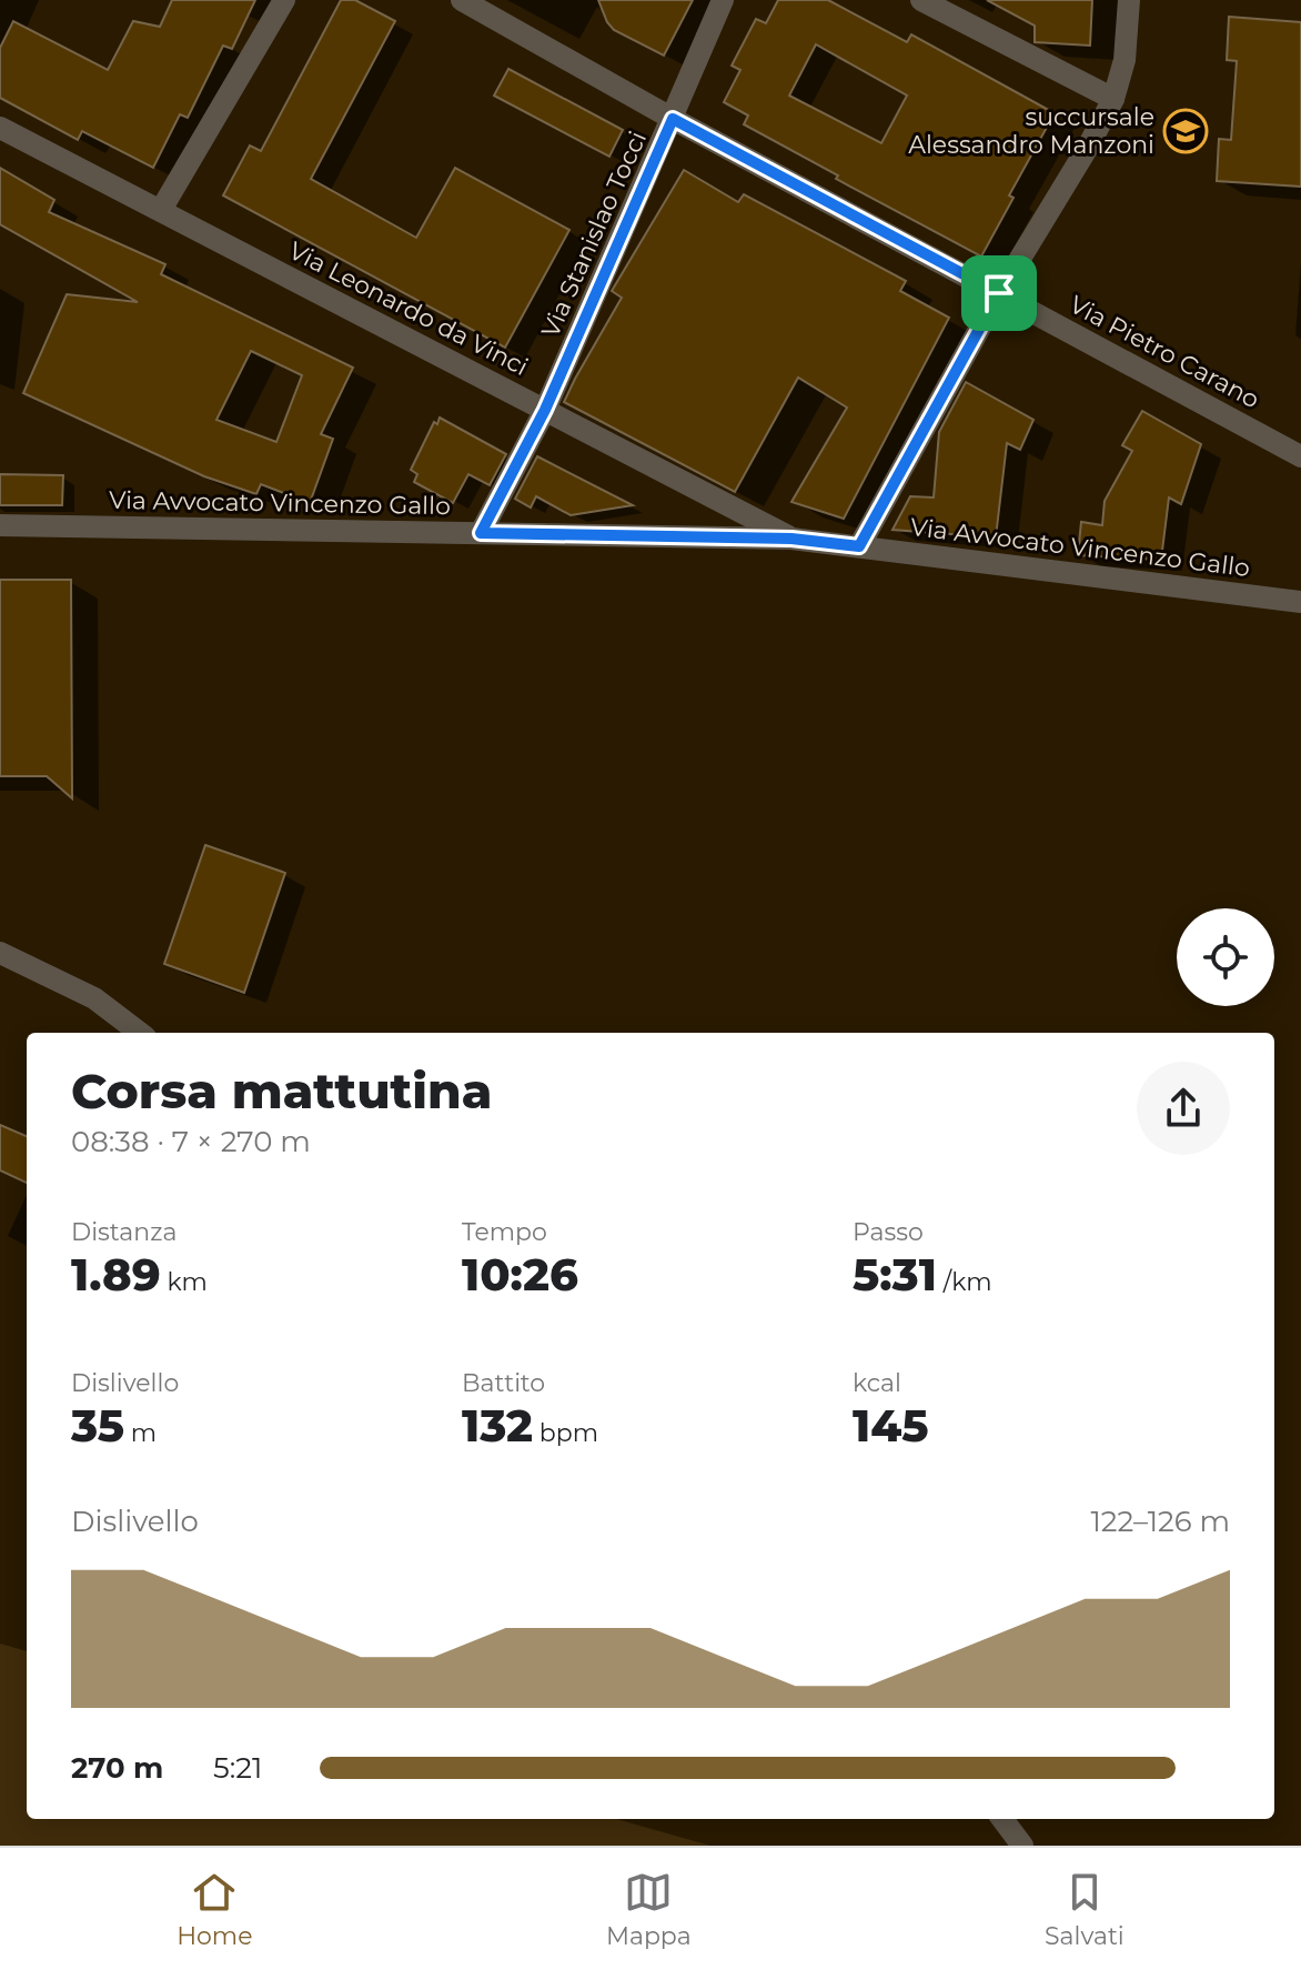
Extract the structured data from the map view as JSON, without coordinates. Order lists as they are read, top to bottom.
{
  "streets": {
    "street": [
      "Via Stanislao Tocci",
      "Via Leonardo da Vinci",
      "Via Pietro Carano",
      "Via Avvocato Vincenzo Gallo"
    ]
  },
  "crossings": [
    ["Via Stanislao Tocci", "Via Leonardo da Vinci"],
    ["Via Stanislao Tocci", "Via Pietro Carano"],
    ["Via Stanislao Tocci", "Via Avvocato Vincenzo Gallo"],
    ["Via Leonardo da Vinci", "Via Avvocato Vincenzo Gallo"]
  ],
  "places": {
    "school or university": ["succursale Alessandro Manzoni"]
  },
  "page": {
    "heading": ["Corsa mattutina", "08:38 · 7 × 270 m"],
    "stats": [
      ["Distanza", "1.89 km"],
      ["Tempo", "10:26"],
      ["Passo", "5:31 /km"],
      ["Dislivello", "35 m"],
      ["Battito", "132 bpm"],
      ["kcal", "145"]
    ],
    "chart": ["Dislivello", "122–126 m"],
    "list": [
      {
        "name": "270 m",
        "note": "5:21"
      }
    ],
    "tabs": ["Home", "Mappa", "Salvati"]
  }
}
